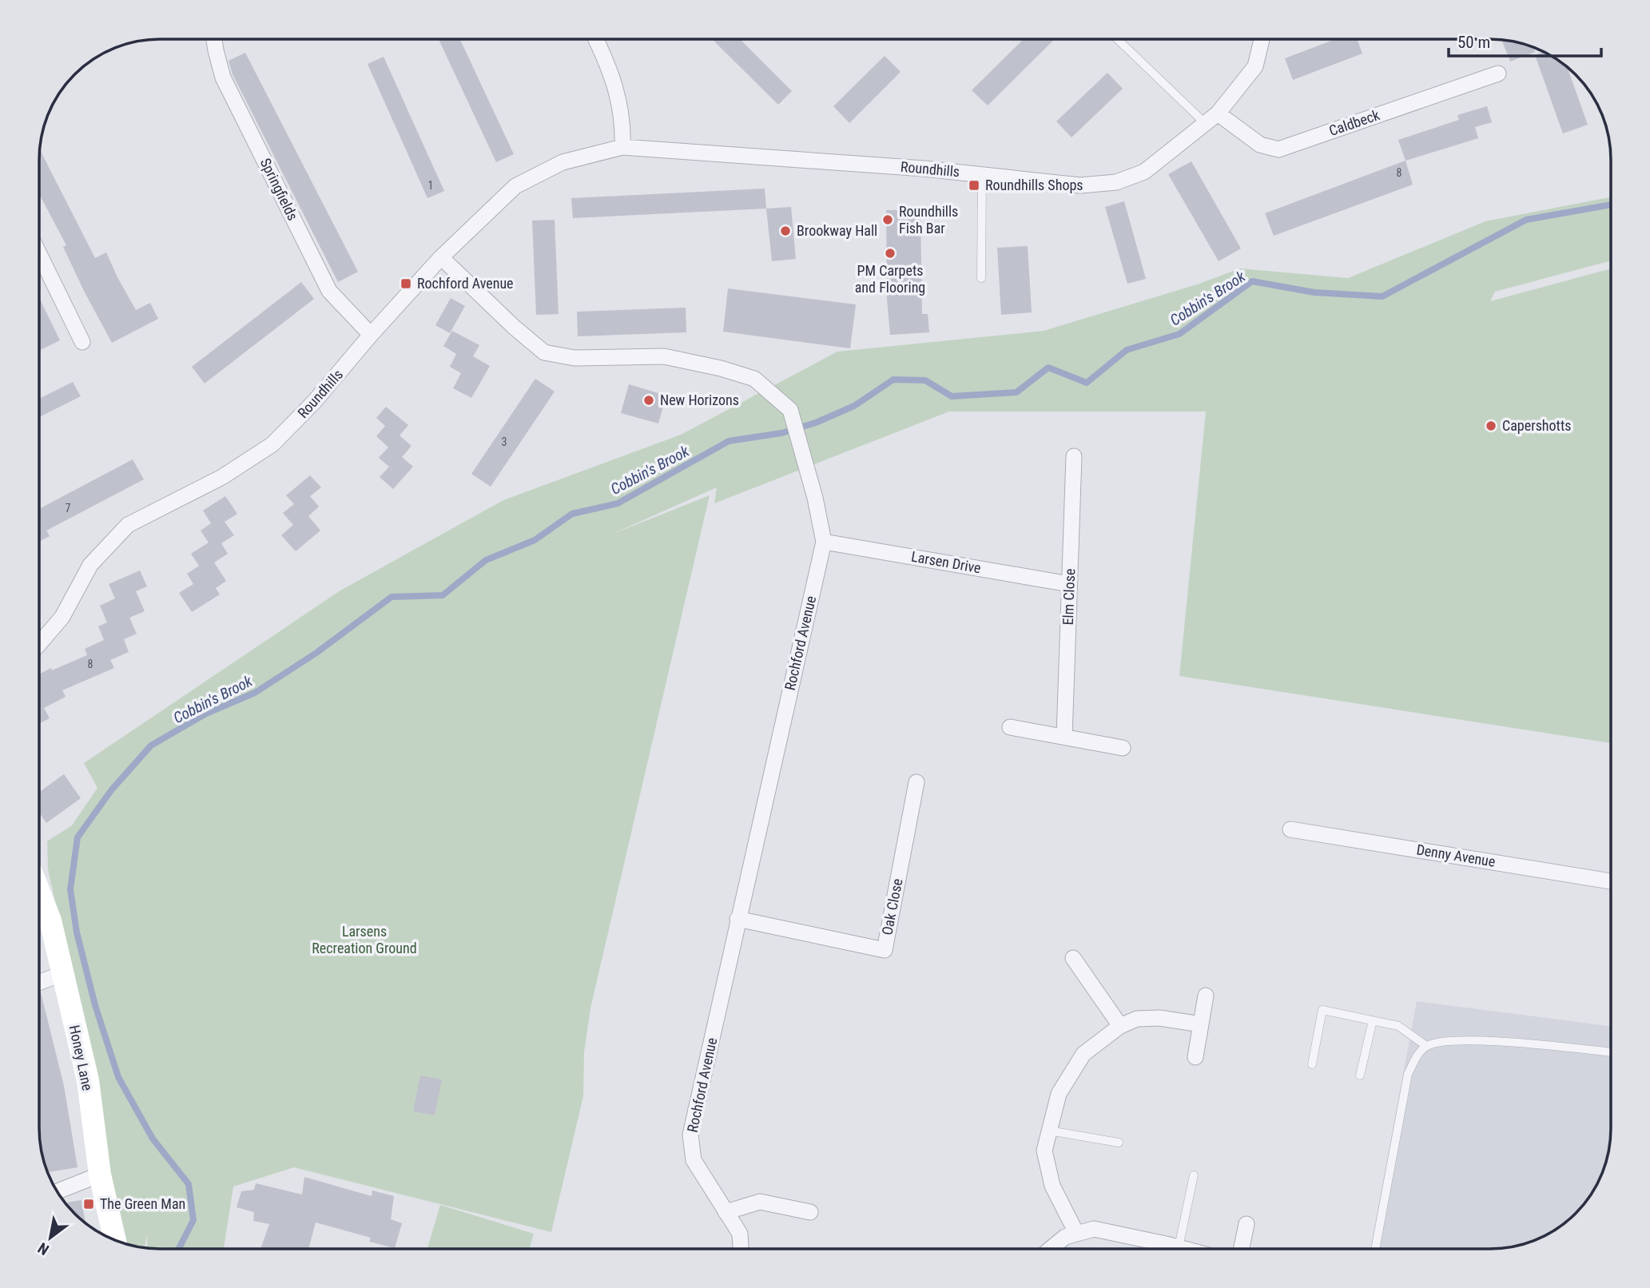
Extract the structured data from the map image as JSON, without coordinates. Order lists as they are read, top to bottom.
{
  "streets": {
    "street": [
      "Caldbeck",
      "Roundhills",
      "Springfields",
      "Larsen Drive",
      "Elm Close",
      "Rochford Avenue",
      "Denny Avenue",
      "Oak Close",
      "Honey Lane"
    ]
  },
  "crossings": [
    ["Caldbeck", "Roundhills"],
    ["Roundhills", "Springfields"],
    ["Roundhills", "Rochford Avenue"],
    ["Larsen Drive", "Elm Close"],
    ["Larsen Drive", "Rochford Avenue"],
    ["Rochford Avenue", "Oak Close"]
  ],
  "water": ["Cobbin's Brook"],
  "parks": ["Larsens Recreation Ground"],
  "places": {
    "transit": ["Roundhills Shops", "Rochford Avenue", "The Green Man"],
    "other": [
      "Roundhills Fish Bar",
      "Brookway Hall",
      "PM Carpets and Flooring",
      "New Horizons",
      "Capershotts"
    ]
  },
  "house_numbers": [
    "8",
    "1",
    "3",
    "7",
    "8"
  ],
  "scale_bar": "50 m",
  "north": "bottom left"
}
